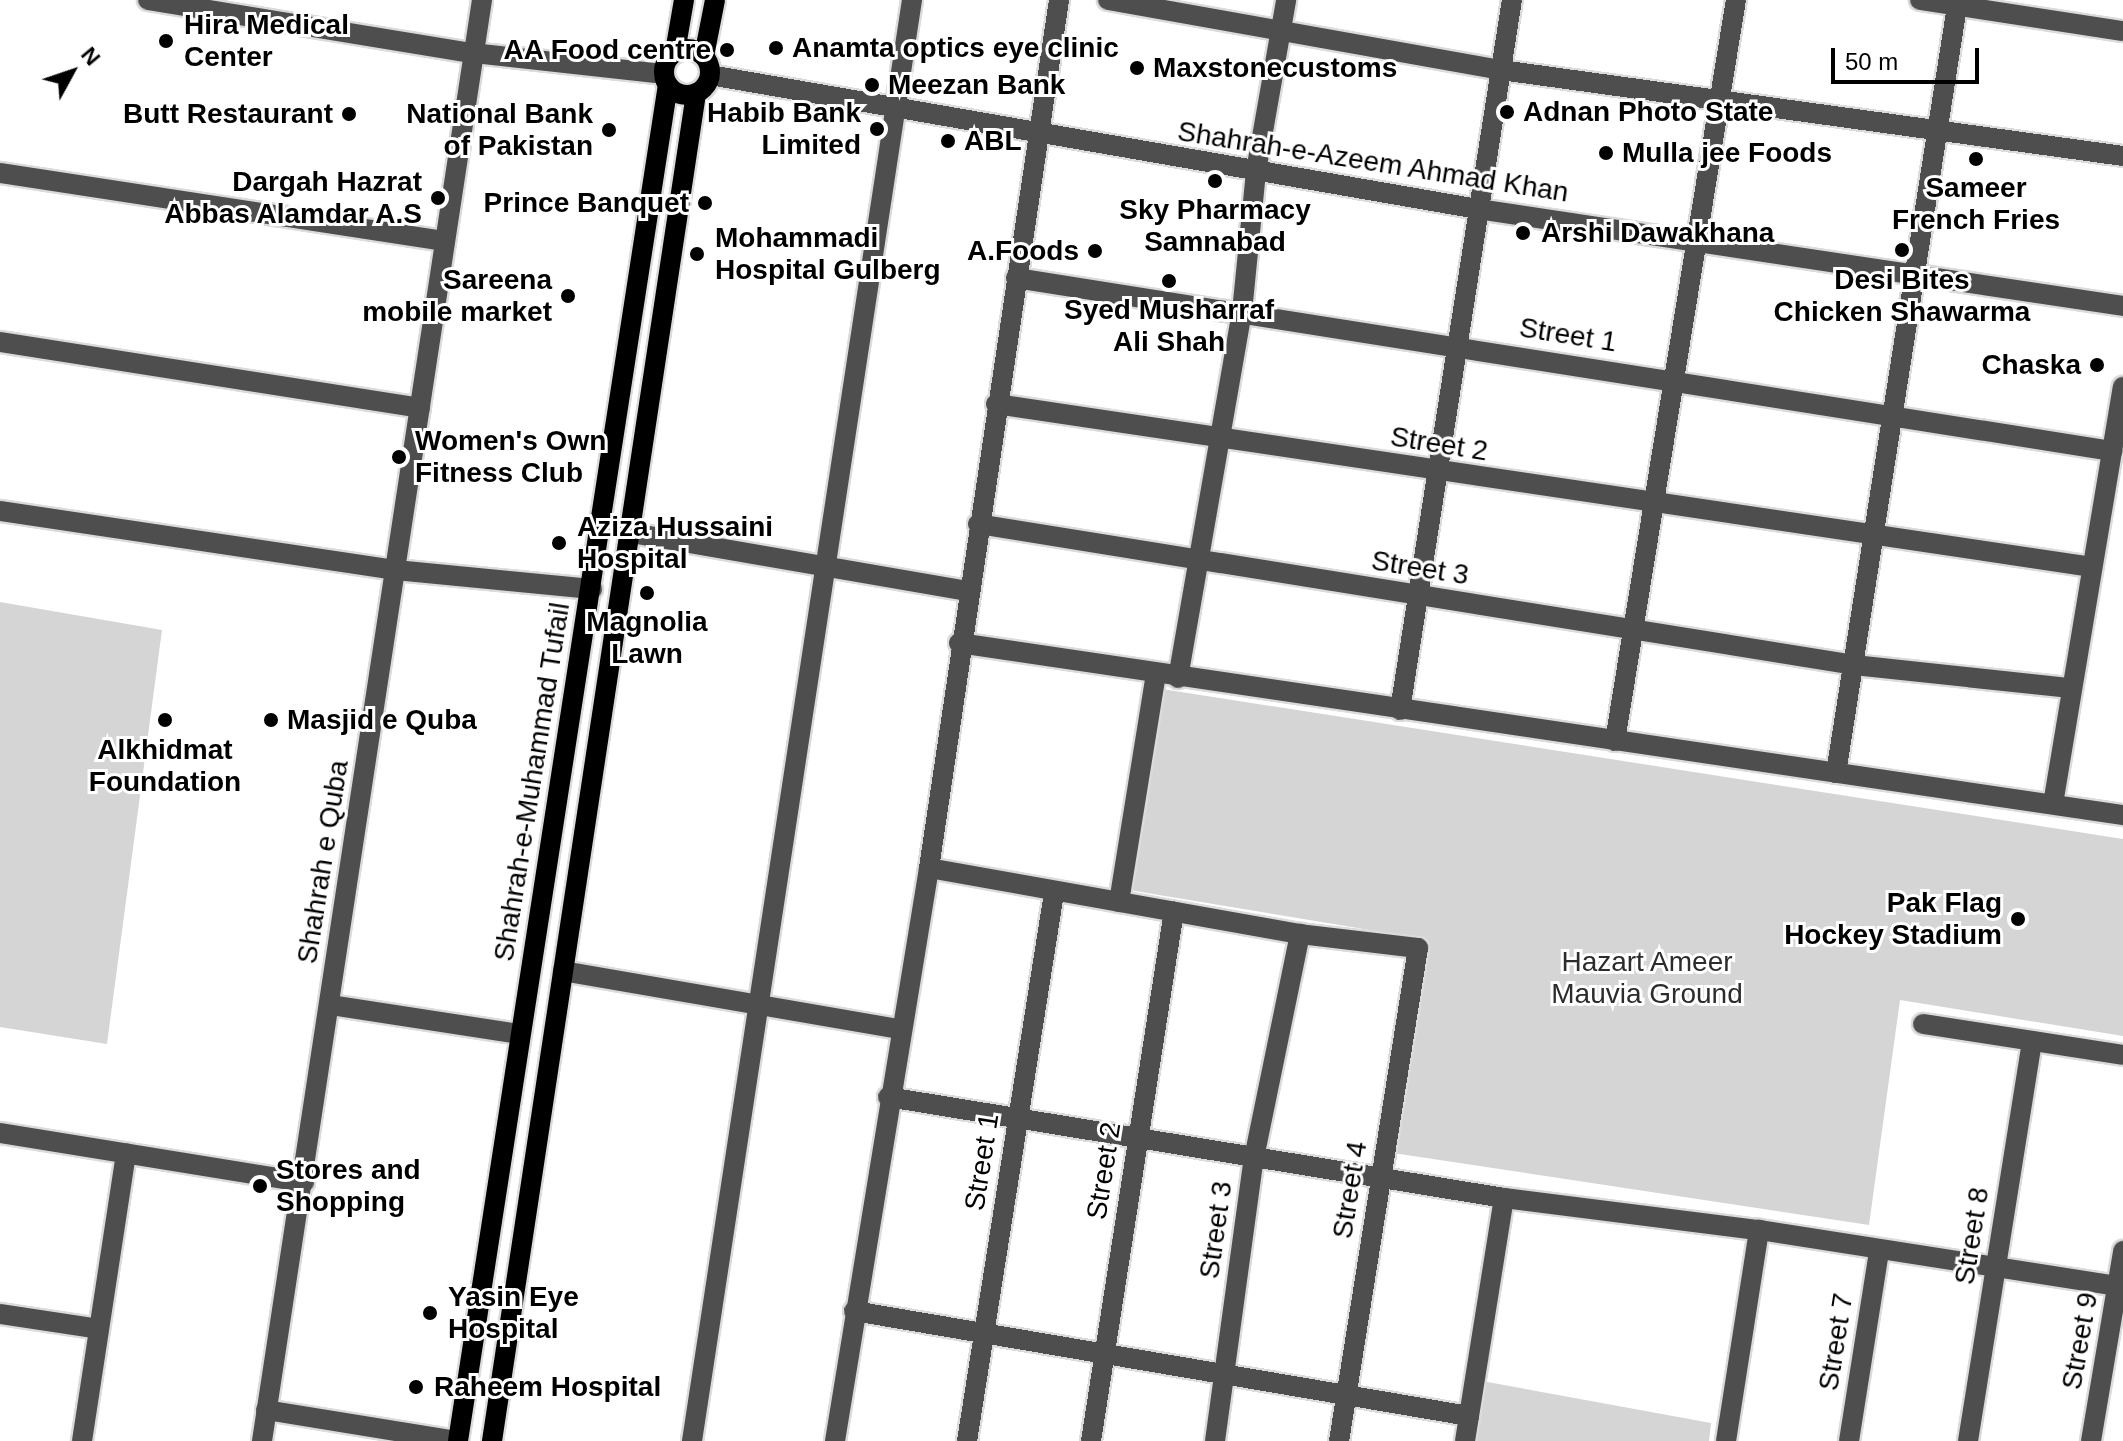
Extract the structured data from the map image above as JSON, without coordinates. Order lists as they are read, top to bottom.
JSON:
{
  "streets": {
    "main road": ["Shahrah-e-Muhammad Tufail"],
    "street": [
      "Shahrah-e-Azeem Ahmad Khan",
      "Street 1",
      "Street 2",
      "Street 3",
      "Shahrah e Quba",
      "Street 4",
      "Street 8",
      "Street 9",
      "Street 7"
    ]
  },
  "crossings": [
    ["Shahrah-e-Azeem Ahmad Khan", "Shahrah-e-Muhammad Tufail"],
    ["Street 3", "Street 4"]
  ],
  "parks": ["Hazart Ameer Mauvia Ground"],
  "places": [
    "Hira Medical Center",
    "Anamta optics eye clinic",
    "AA Food centre",
    "Maxstonecustoms",
    "Meezan Bank",
    "Adnan Photo State",
    "Butt Restaurant",
    "Habib Bank Limited",
    "National Bank of Pakistan",
    "ABL",
    "Mulla jee Foods",
    "Sameer French Fries",
    "Sky Pharmacy Samnabad",
    "Dargah Hazrat Abbas Alamdar A.S",
    "Prince Banquet",
    "Arshi Dawakhana",
    "Desi Bites Chicken Shawarma",
    "A.Foods",
    "Mohammadi Hospital Gulberg",
    "Syed Musharraf Ali Shah",
    "Sareena mobile market",
    "Chaska",
    "Women's Own Fitness Club",
    "Aziza Hussaini Hospital",
    "Magnolia Lawn",
    "Alkhidmat Foundation",
    "Masjid e Quba",
    "Pak Flag Hockey Stadium",
    "Stores and Shopping",
    "Yasin Eye Hospital",
    "Raheem Hospital"
  ],
  "scale_bar": "50 m",
  "north": "top right"
}
